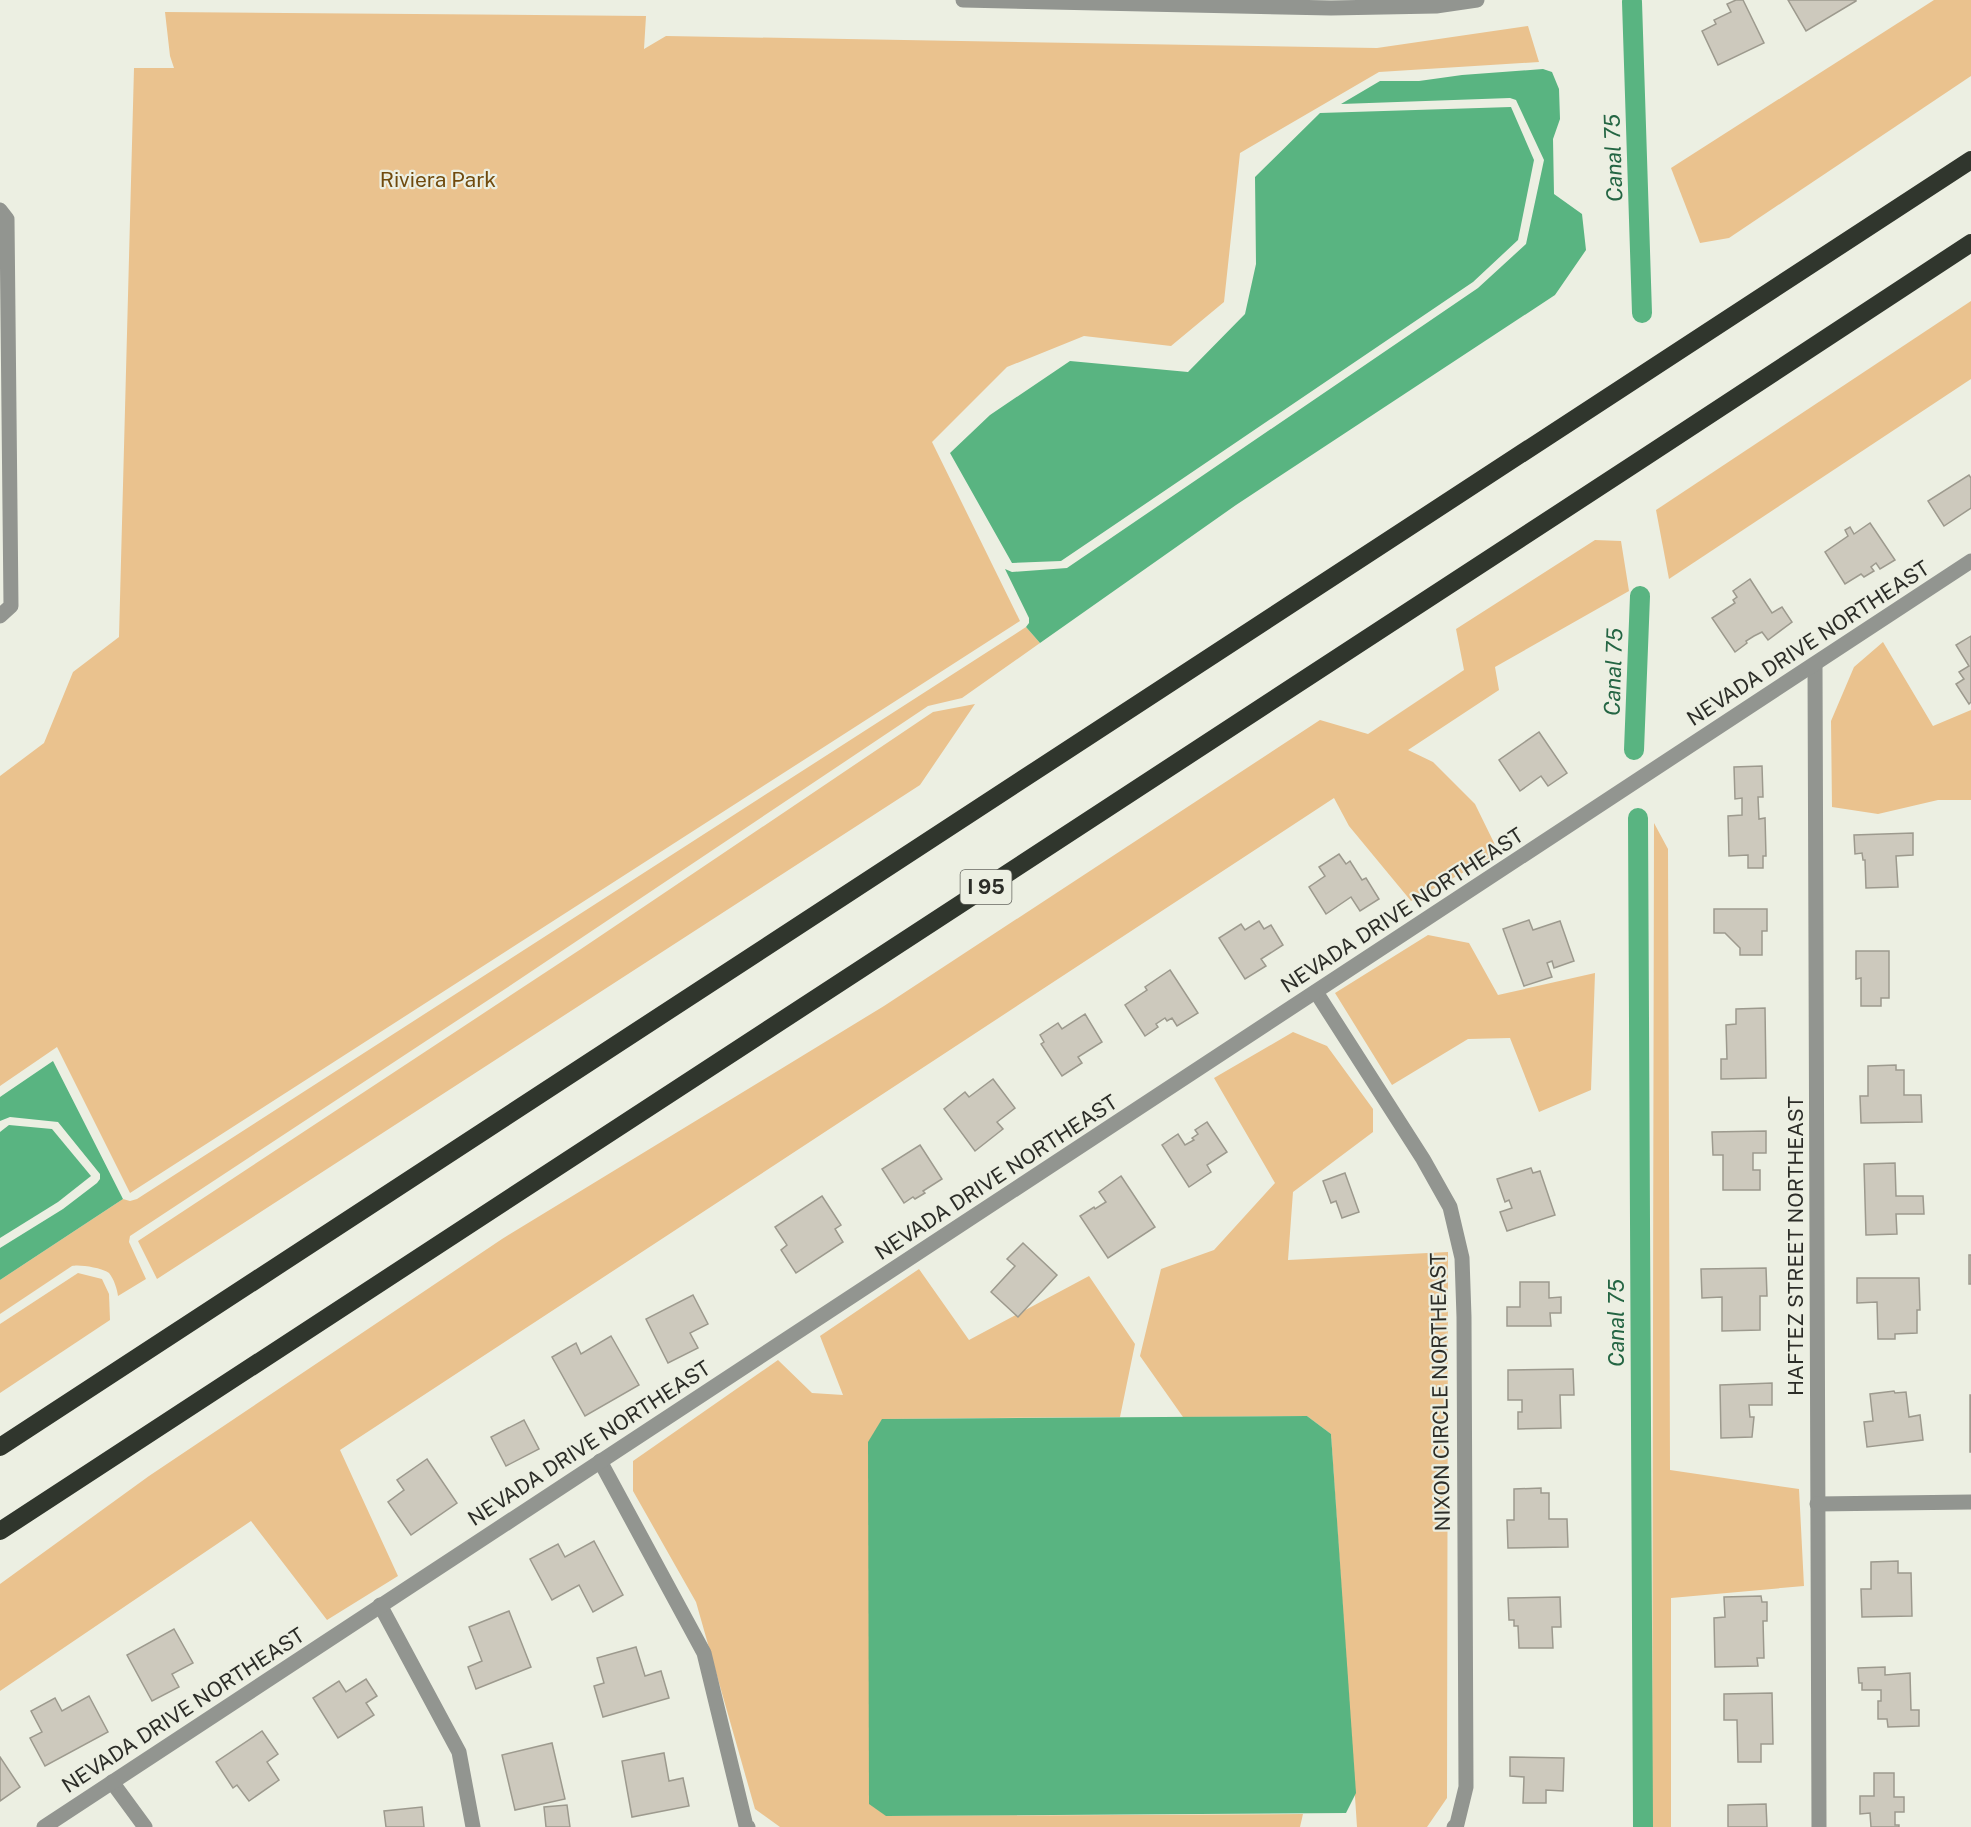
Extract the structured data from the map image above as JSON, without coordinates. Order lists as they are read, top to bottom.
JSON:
{
  "streets": {
    "highway": ["I 95"],
    "street": ["NEVADA DRIVE NORTHEAST", "HAFTEZ STREET NORTHEAST", "NIXON CIRCLE NORTHEAST"]
  },
  "crossings": [
    ["NEVADA DRIVE NORTHEAST", "HAFTEZ STREET NORTHEAST"],
    ["NEVADA DRIVE NORTHEAST", "NIXON CIRCLE NORTHEAST"]
  ],
  "water": ["Canal 75"],
  "parks": ["Riviera Park"]
}
